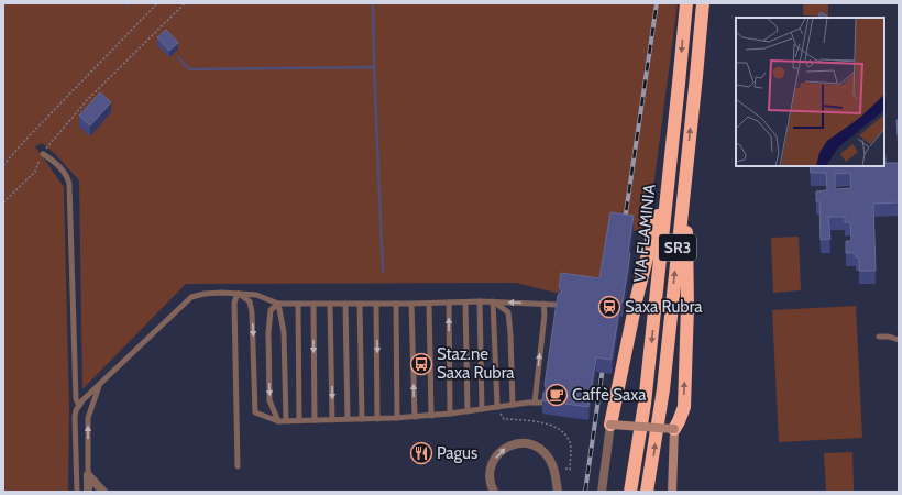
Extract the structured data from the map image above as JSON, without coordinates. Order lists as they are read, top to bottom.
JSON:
{
  "streets": {
    "highway": ["VIA FLAMINIA", "SR3"]
  },
  "places": {
    "station": ["Saxa Rubra"],
    "bus stop": ["Staz.ne Saxa Rubra"],
    "cafe": ["Caffè Saxa"],
    "restaurant": ["Pagus"]
  }
}
